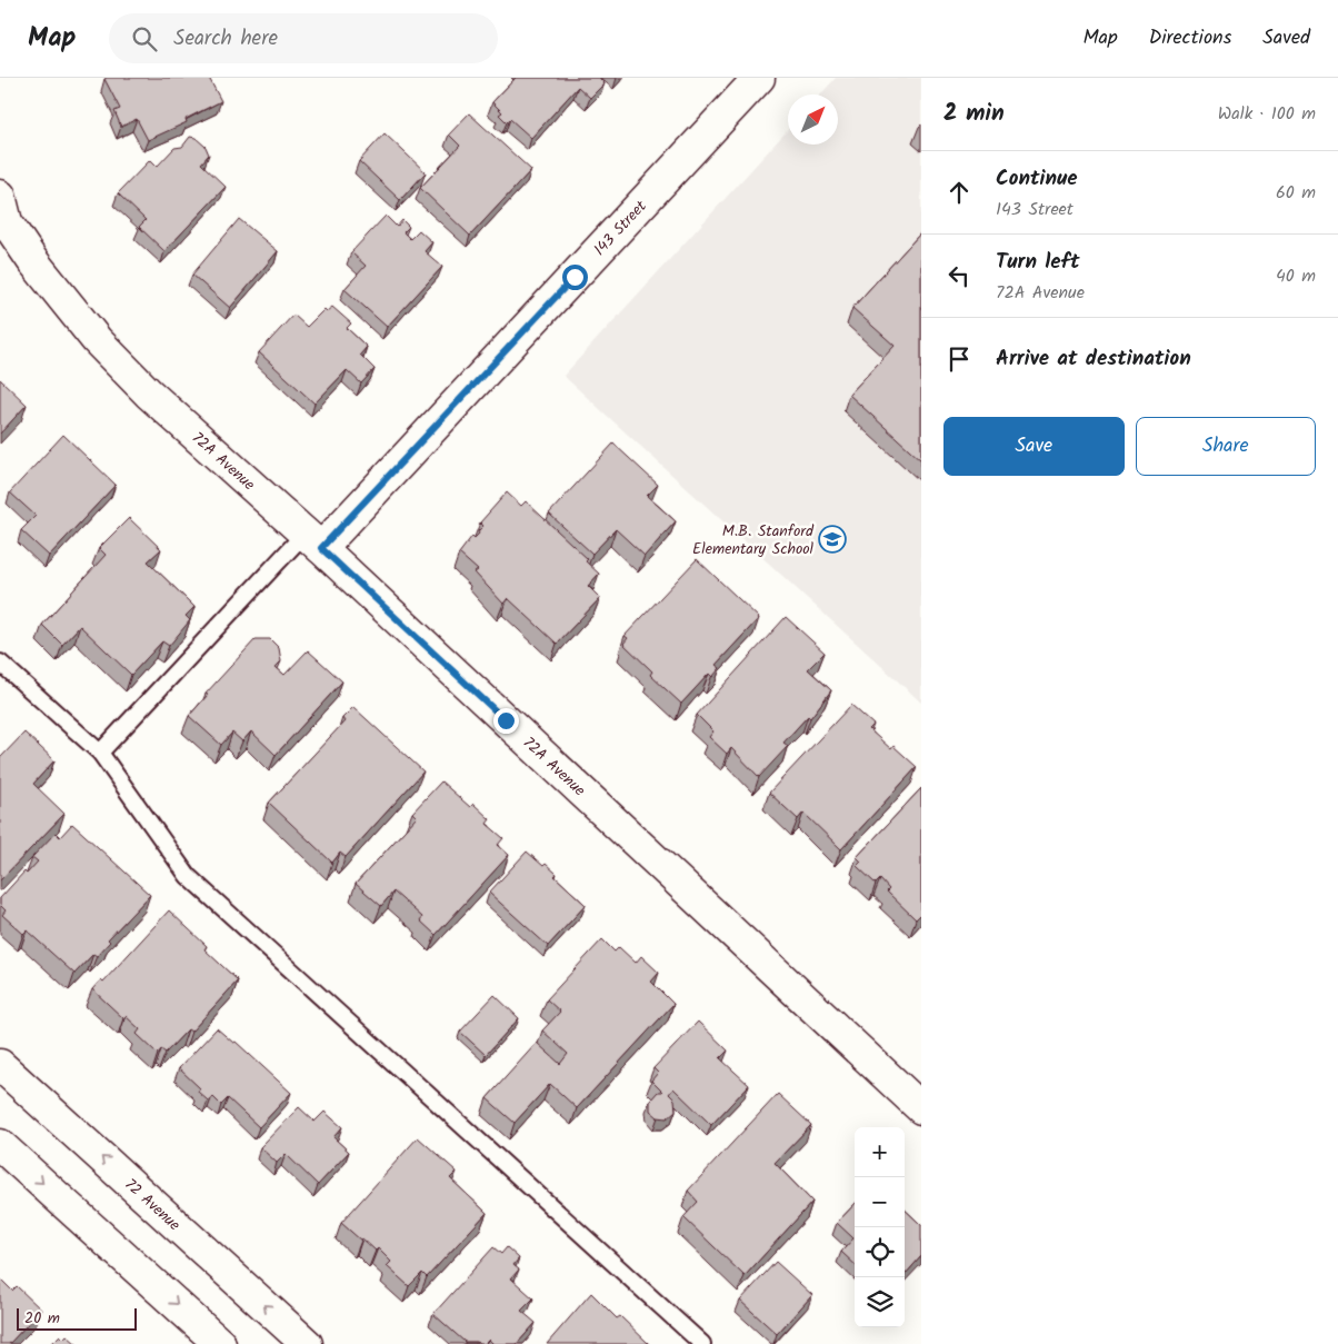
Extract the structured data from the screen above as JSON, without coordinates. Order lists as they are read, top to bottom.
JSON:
{
  "streets": {
    "street": ["143 Street", "72A Avenue", "72 Avenue"]
  },
  "crossings": [
    ["143 Street", "72A Avenue"]
  ],
  "places": {
    "school or university": ["M.B. Stanford Elementary School"]
  },
  "scale_bar": "20 m",
  "north": "top right",
  "page": {
    "header": "Map",
    "search": "Search here",
    "nav": ["Map", "Directions", "Saved"],
    "heading": ["2 min", "Walk · 100 m"],
    "list": [
      ["Continue", "143 Street", "60 m"],
      ["Turn left", "72A Avenue", "40 m"],
      "Arrive at destination"
    ],
    "buttons": ["Save", "Share"],
    "map_buttons": ["+", "−"],
    "scale": "20 m"
  }
}
